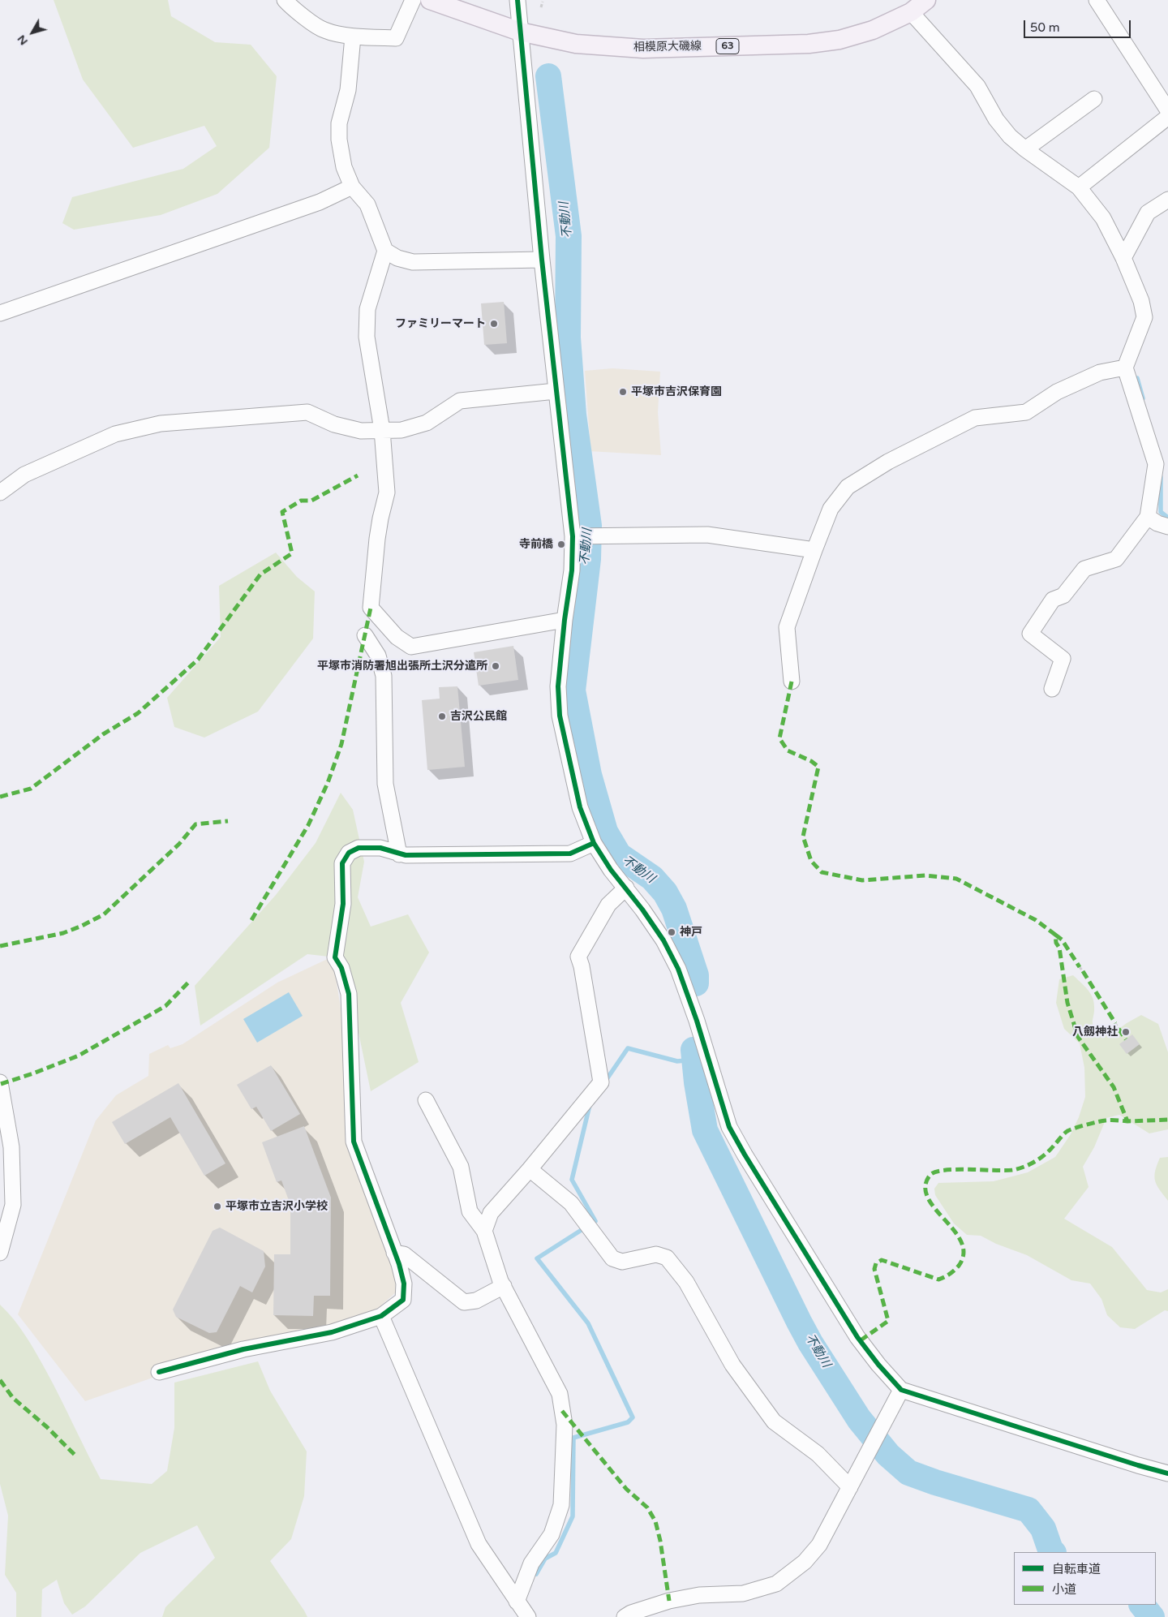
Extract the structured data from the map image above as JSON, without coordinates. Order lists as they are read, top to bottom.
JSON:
{
  "streets": {
    "main road": ["63", "相模原大磯線"]
  },
  "water": ["不動川"],
  "places": [
    "ファミリーマート",
    "平塚市吉沢保育園",
    "寺前橋",
    "平塚市消防署旭出張所土沢分遣所",
    "吉沢公民館",
    "神戸",
    "八劔神社",
    "平塚市立吉沢小学校"
  ],
  "legend": ["自転車道", "小道"],
  "scale_bar": "50 m",
  "north": "bottom left"
}
